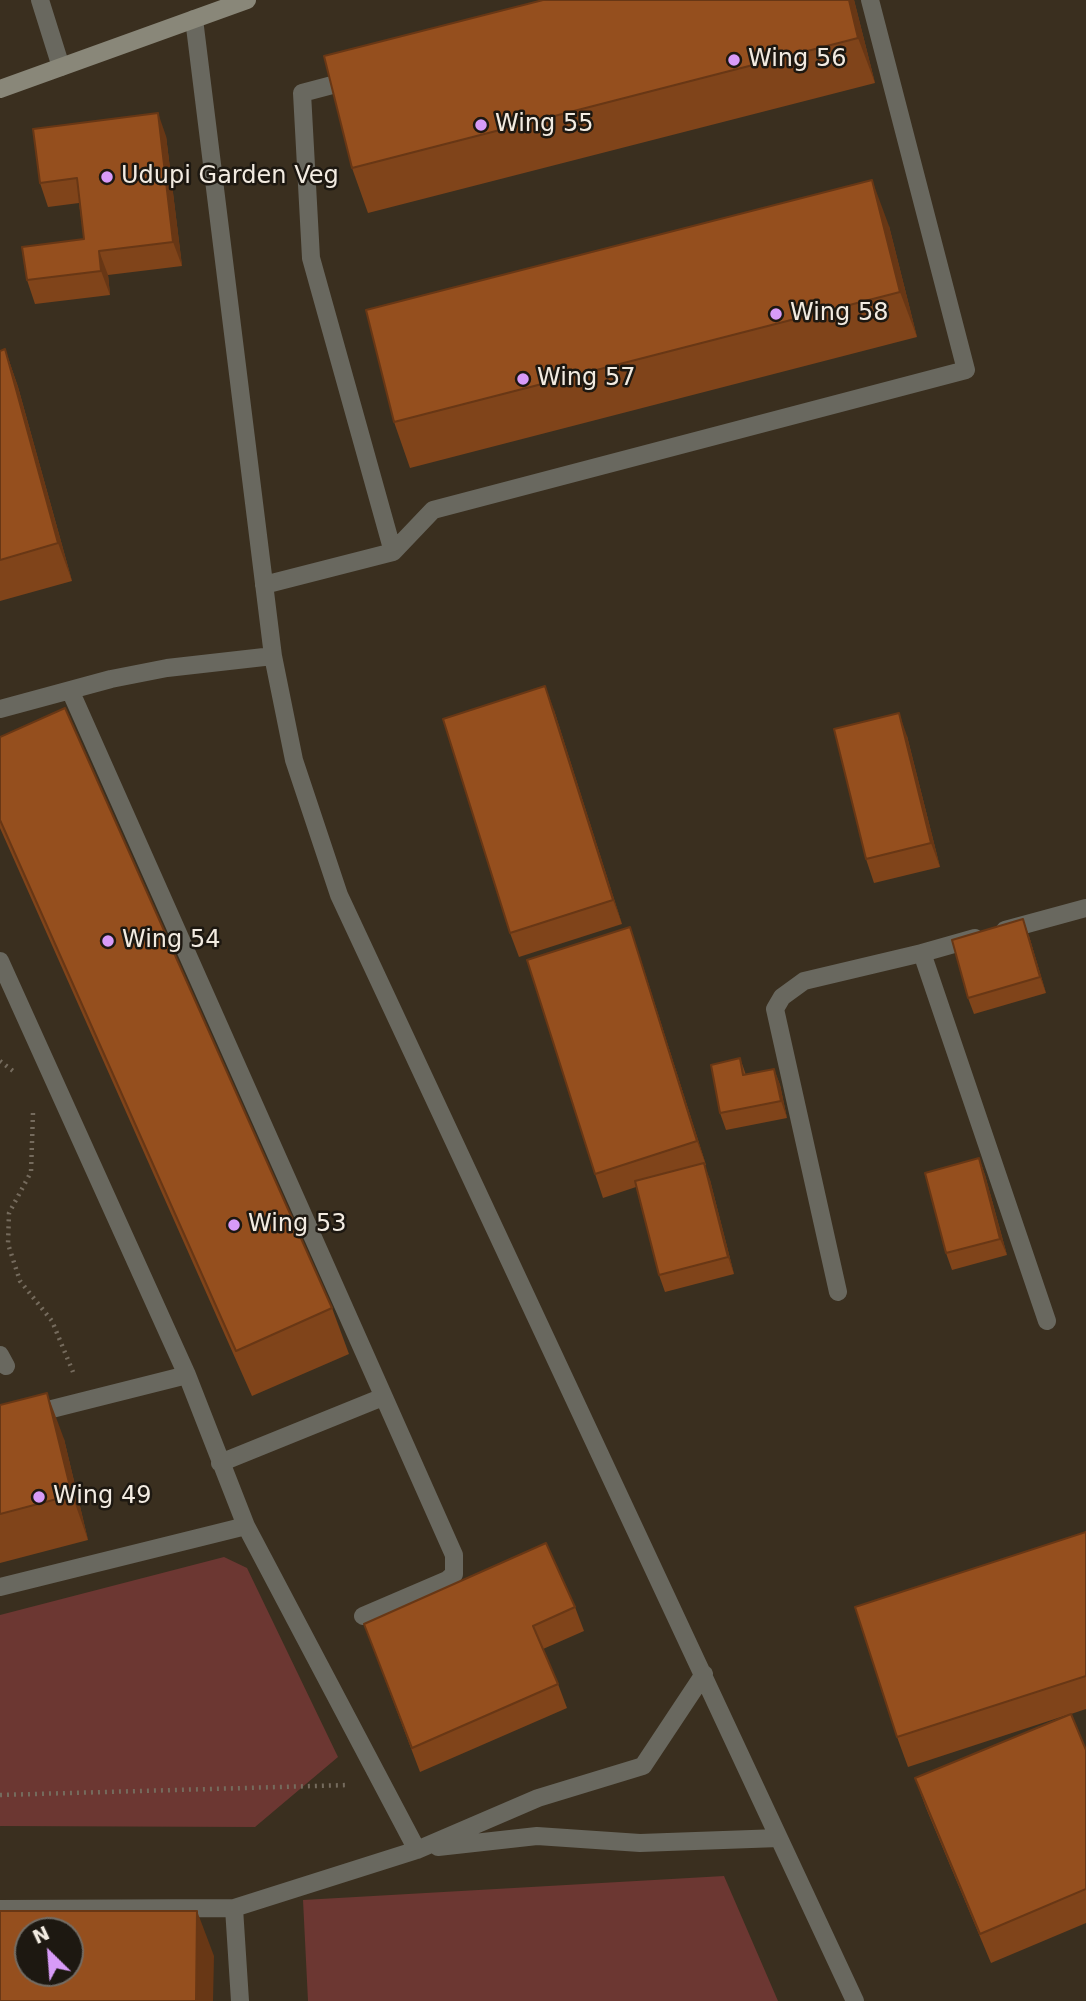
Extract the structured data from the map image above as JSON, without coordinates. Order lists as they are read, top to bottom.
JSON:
{
  "places": [
    "Wing 56",
    "Wing 55",
    "Udupi Garden Veg",
    "Wing 58",
    "Wing 57",
    "Wing 54",
    "Wing 53",
    "Wing 49"
  ],
  "north": "top left"
}
